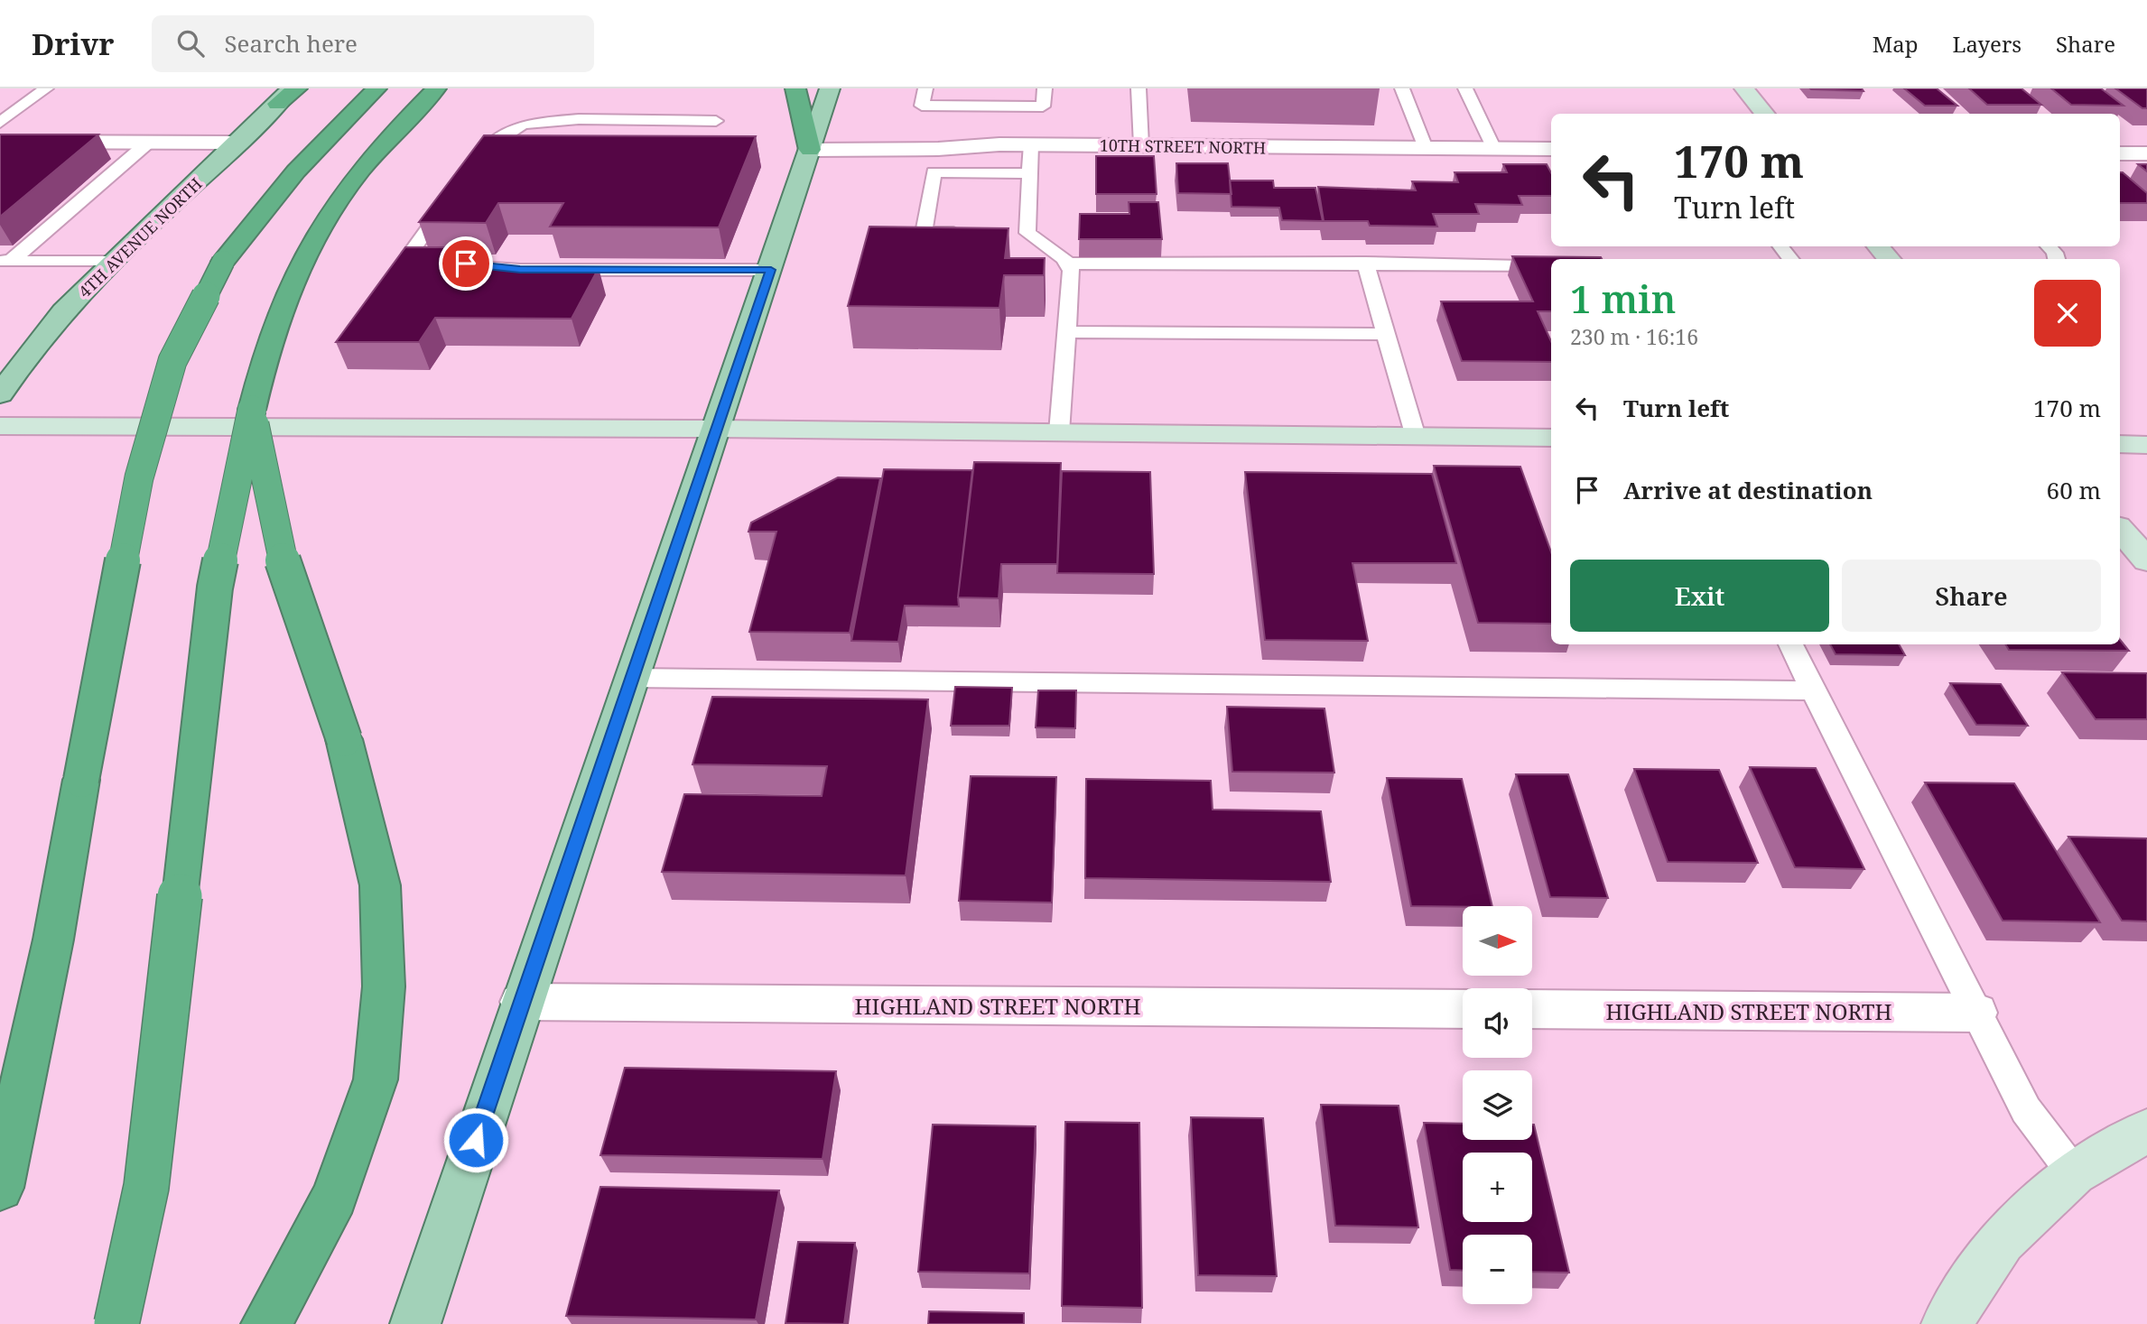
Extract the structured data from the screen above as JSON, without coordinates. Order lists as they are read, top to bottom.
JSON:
{
  "streets": {
    "main road": ["4TH AVENUE NORTH"],
    "street": ["10TH STREET NORTH", "HIGHLAND STREET NORTH"]
  },
  "north": "right",
  "page": {
    "header": "Drivr",
    "search": "Search here",
    "nav": ["Map", "Layers", "Share"],
    "turn": ["170 m", "Turn left"],
    "heading": ["1 min", "230 m · 16:16"],
    "list": [
      {
        "name": "Turn left",
        "value": "170 m"
      },
      {
        "name": "Arrive at destination",
        "value": "60 m"
      }
    ],
    "buttons": ["Exit", "Share"],
    "map_buttons": ["+", "−"]
  }
}
